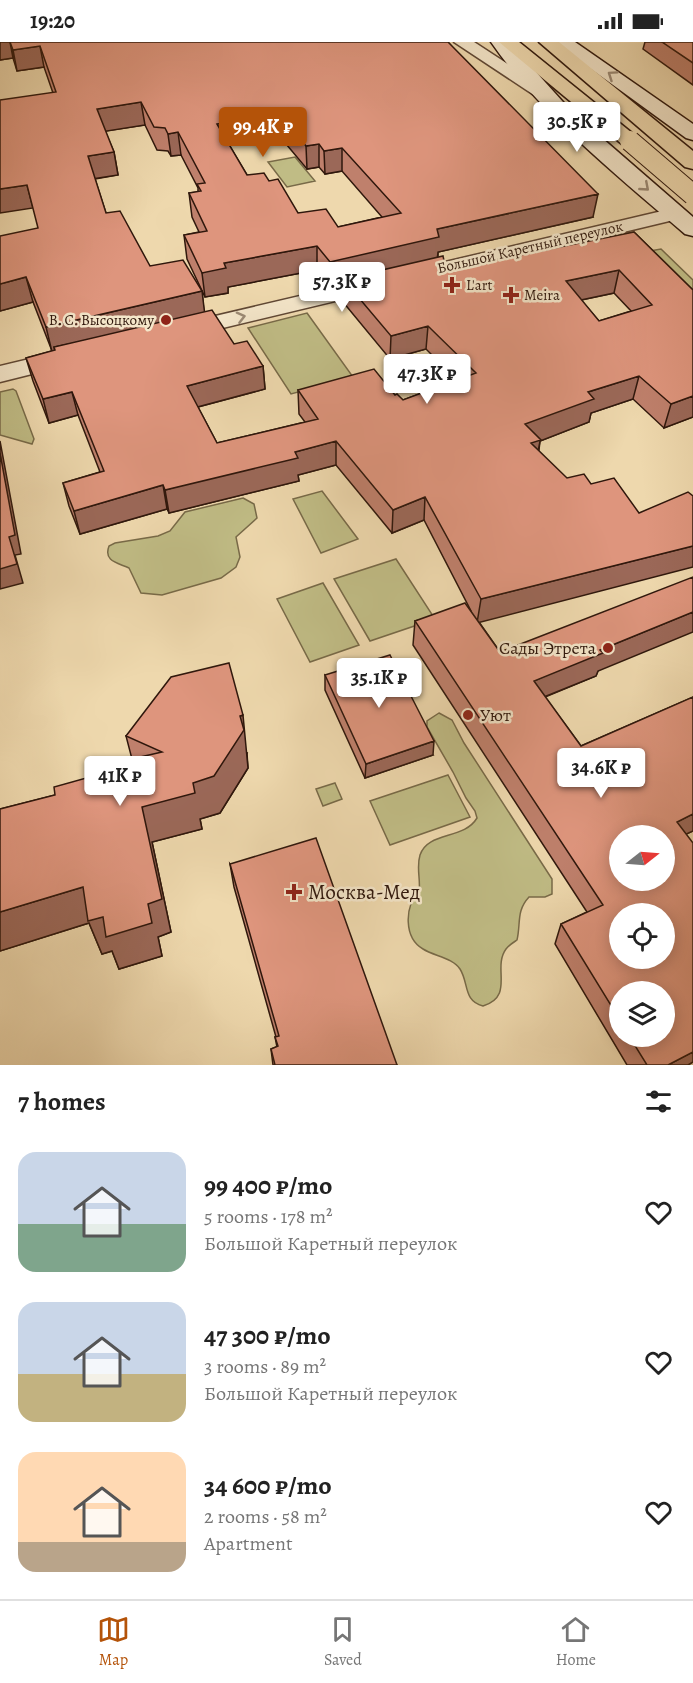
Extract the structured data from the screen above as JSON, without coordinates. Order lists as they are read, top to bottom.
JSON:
{
  "streets": {
    "street": ["Большой Каретный переулок"]
  },
  "one_way": ["Большой Каретный переулок"],
  "places": {
    "health": ["L'art", "Meira", "Москва-Мед"],
    "other": ["В. С. Высоцкому", "Сады Этрета", "Уют"]
  },
  "north": "right",
  "page": {
    "status": "19:20",
    "price": [
      "30.5K ₽",
      "99.4K ₽",
      "57.3K ₽",
      "47.3K ₽",
      "35.1K ₽",
      "34.6K ₽",
      "41K ₽"
    ],
    "heading": "7 homes",
    "list": [
      {
        "name": "99 400 ₽/mo",
        "note": "5 rooms · 178 m² · Большой Каретный переулок"
      },
      {
        "name": "47 300 ₽/mo",
        "note": "3 rooms · 89 m² · Большой Каретный переулок"
      },
      {
        "name": "34 600 ₽/mo",
        "note": "2 rooms · 58 m² · Apartment"
      }
    ],
    "tabs": ["Map", "Saved", "Home"]
  }
}
